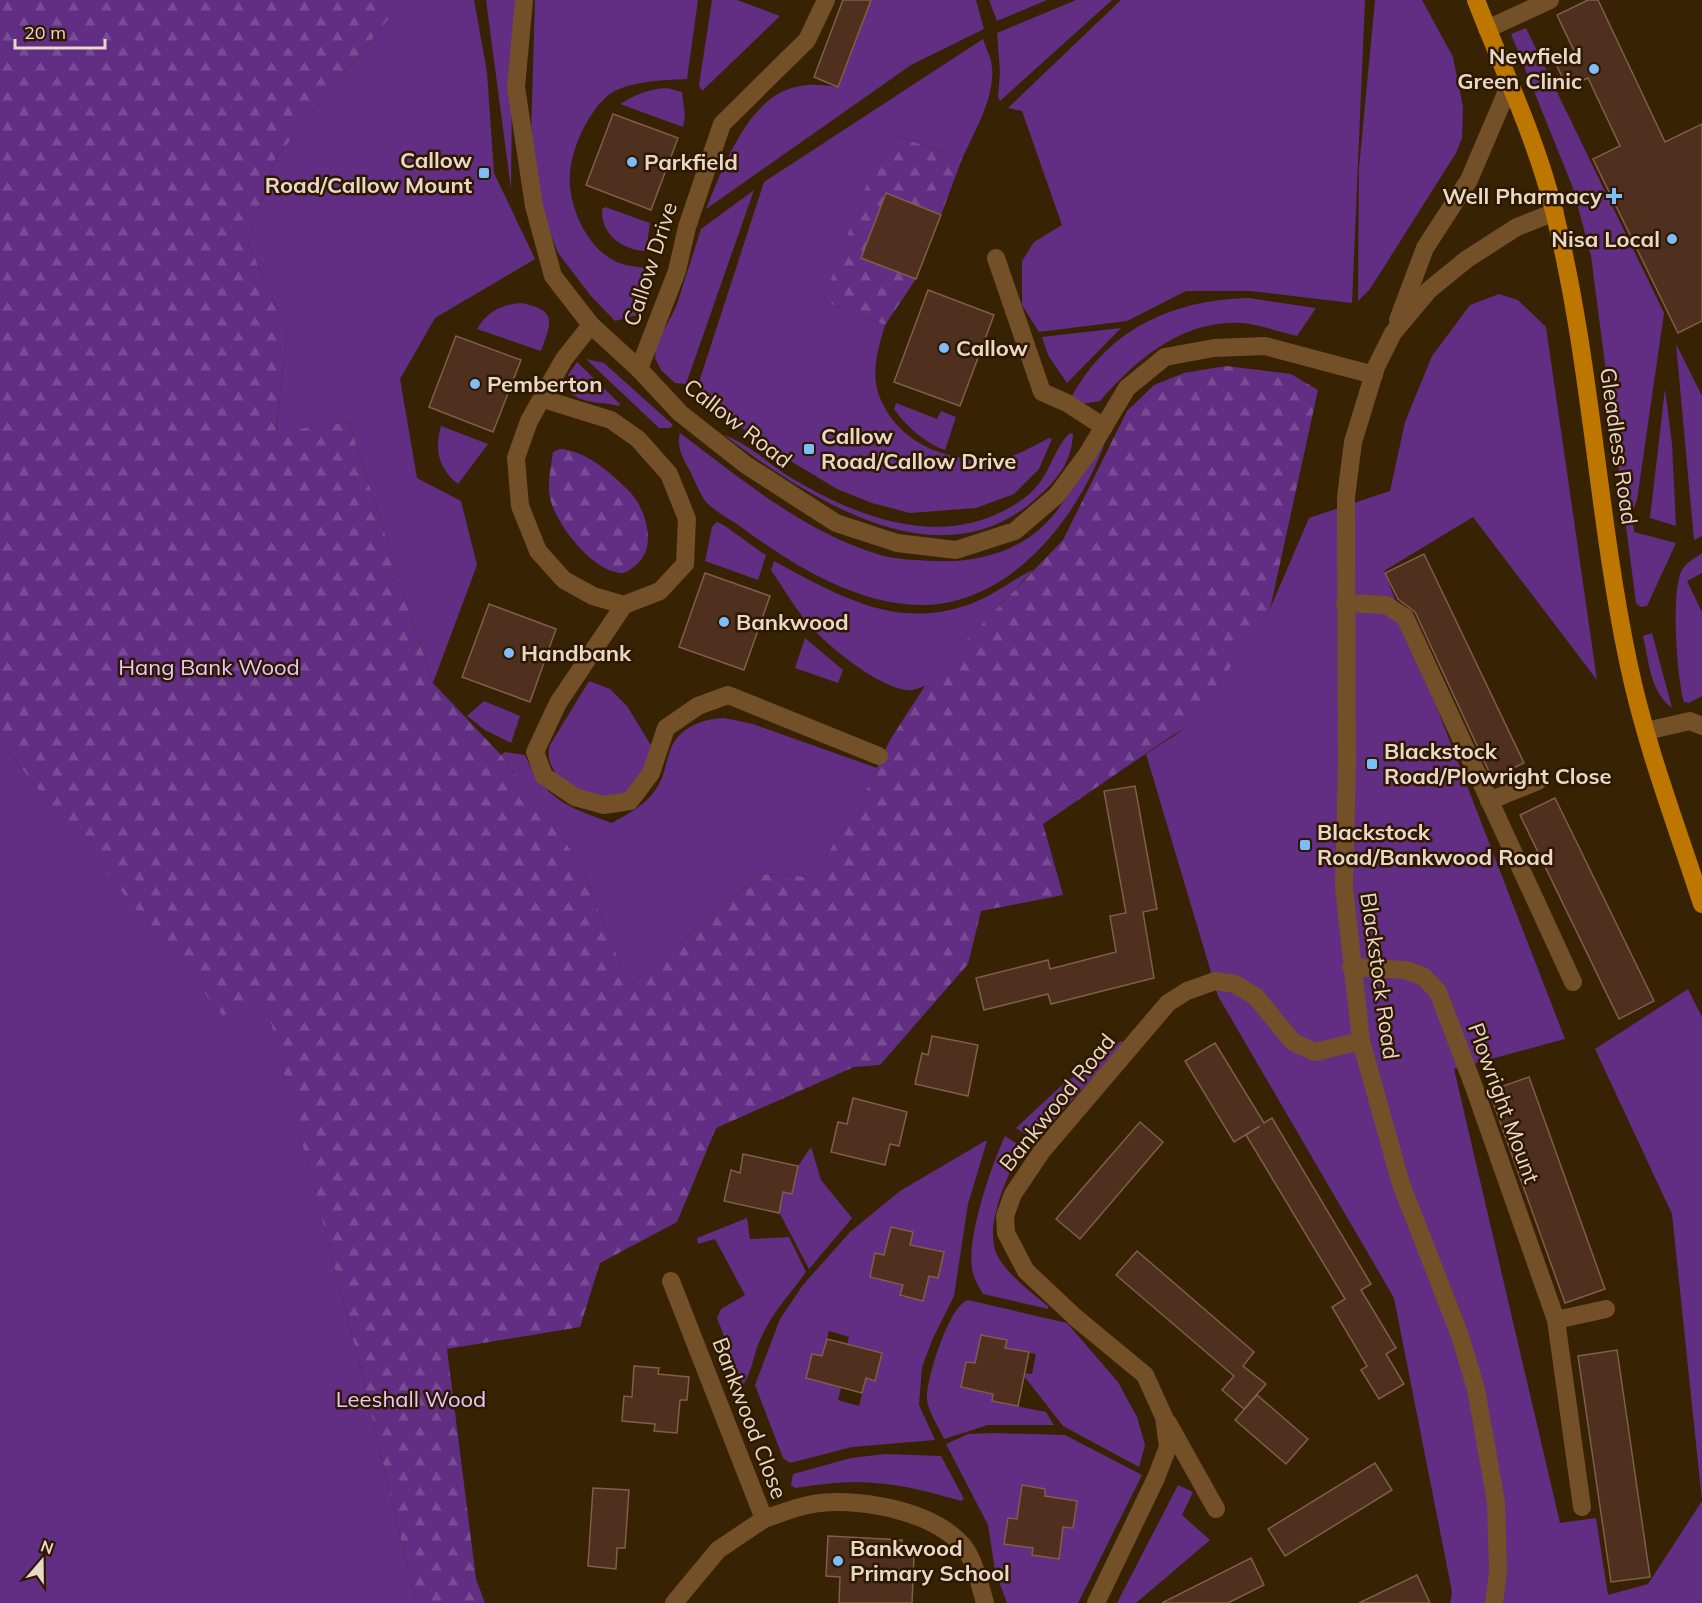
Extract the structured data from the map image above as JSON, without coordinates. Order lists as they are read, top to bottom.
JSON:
{
  "streets": {
    "main road": ["Gleadless Road"],
    "street": [
      "Callow Drive",
      "Callow Road",
      "Blackstock Road",
      "Bankwood Road",
      "Plowright Mount",
      "Bankwood Close"
    ]
  },
  "crossings": [
    ["Callow Drive", "Callow Road"],
    ["Callow Road", "Blackstock Road"],
    ["Gleadless Road", "Blackstock Road"],
    ["Blackstock Road", "Bankwood Road"],
    ["Blackstock Road", "Plowright Mount"]
  ],
  "parks": ["Hang Bank Wood", "Leeshall Wood"],
  "places": {
    "other": [
      "Newfield Green Clinic",
      "Parkfield",
      "Nisa Local",
      "Callow",
      "Pemberton",
      "Bankwood",
      "Handbank",
      "Bankwood Primary School"
    ],
    "transit": [
      "Callow Road/Callow Mount",
      "Callow Road/Callow Drive",
      "Blackstock Road/Plowright Close",
      "Blackstock Road/Bankwood Road"
    ],
    "health": ["Well Pharmacy"]
  },
  "scale_bar": "20 m",
  "north": "top"
}
